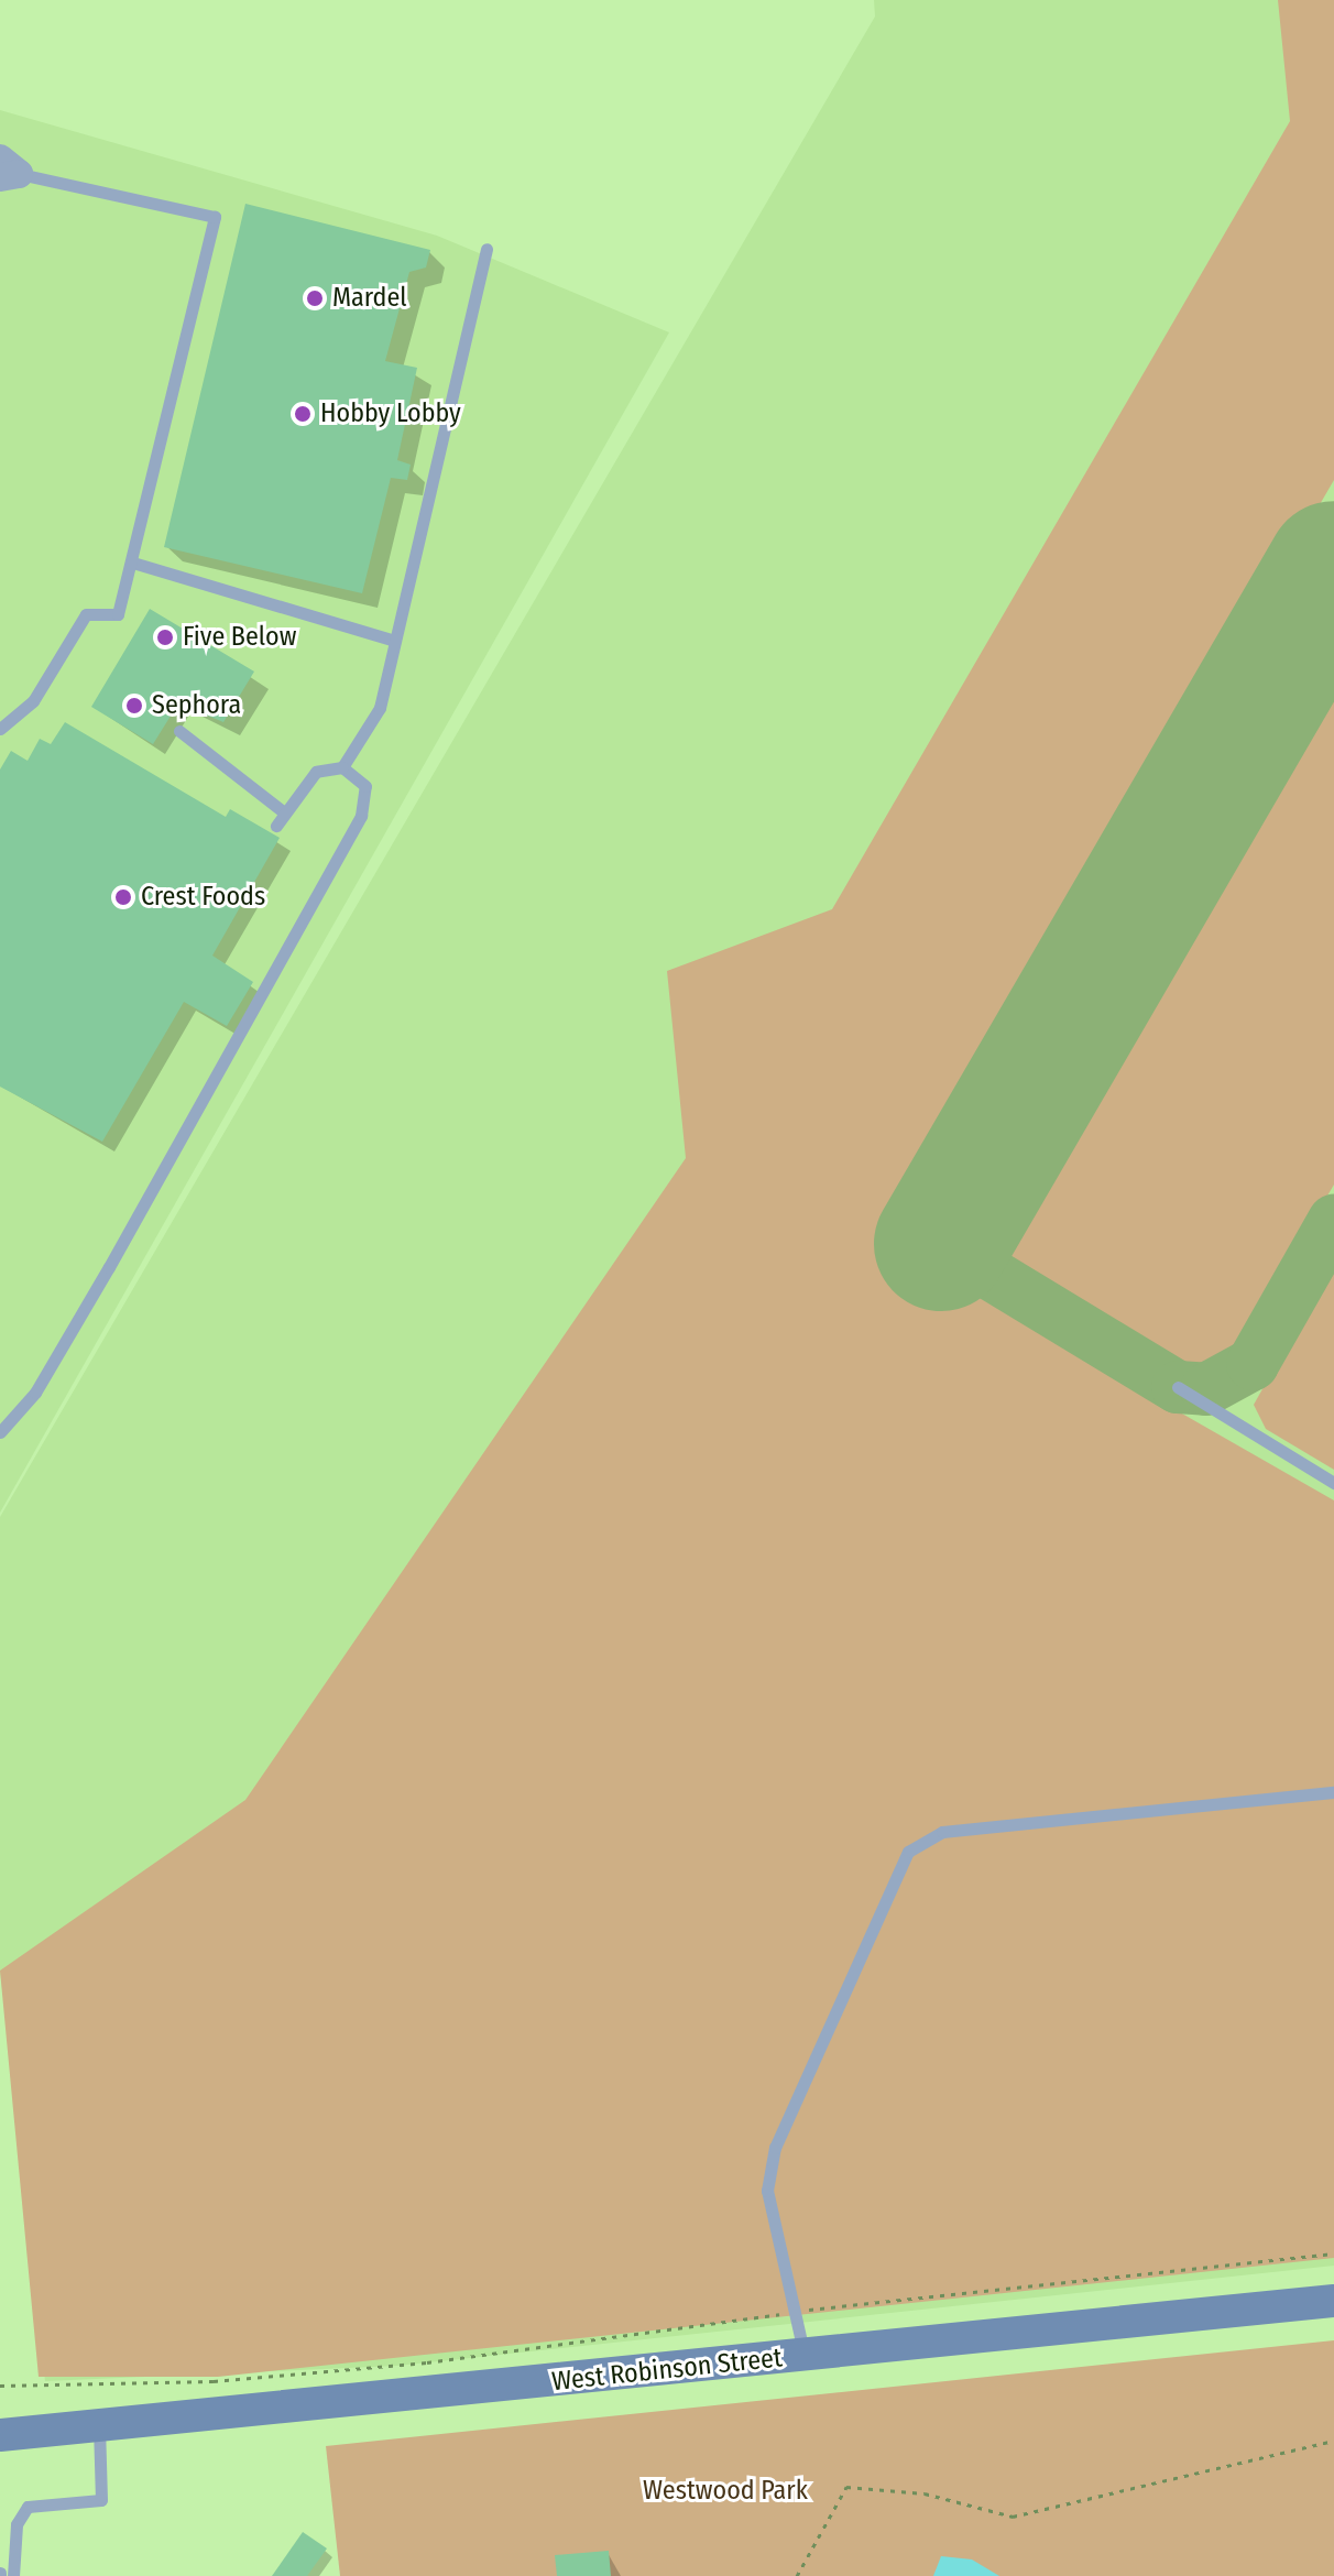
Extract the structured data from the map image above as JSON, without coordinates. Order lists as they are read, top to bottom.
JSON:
{
  "streets": {
    "main road": ["West Robinson Street"]
  },
  "parks": ["Westwood Park"],
  "places": [
    "Mardel",
    "Hobby Lobby",
    "Five Below",
    "Sephora",
    "Crest Foods"
  ]
}
